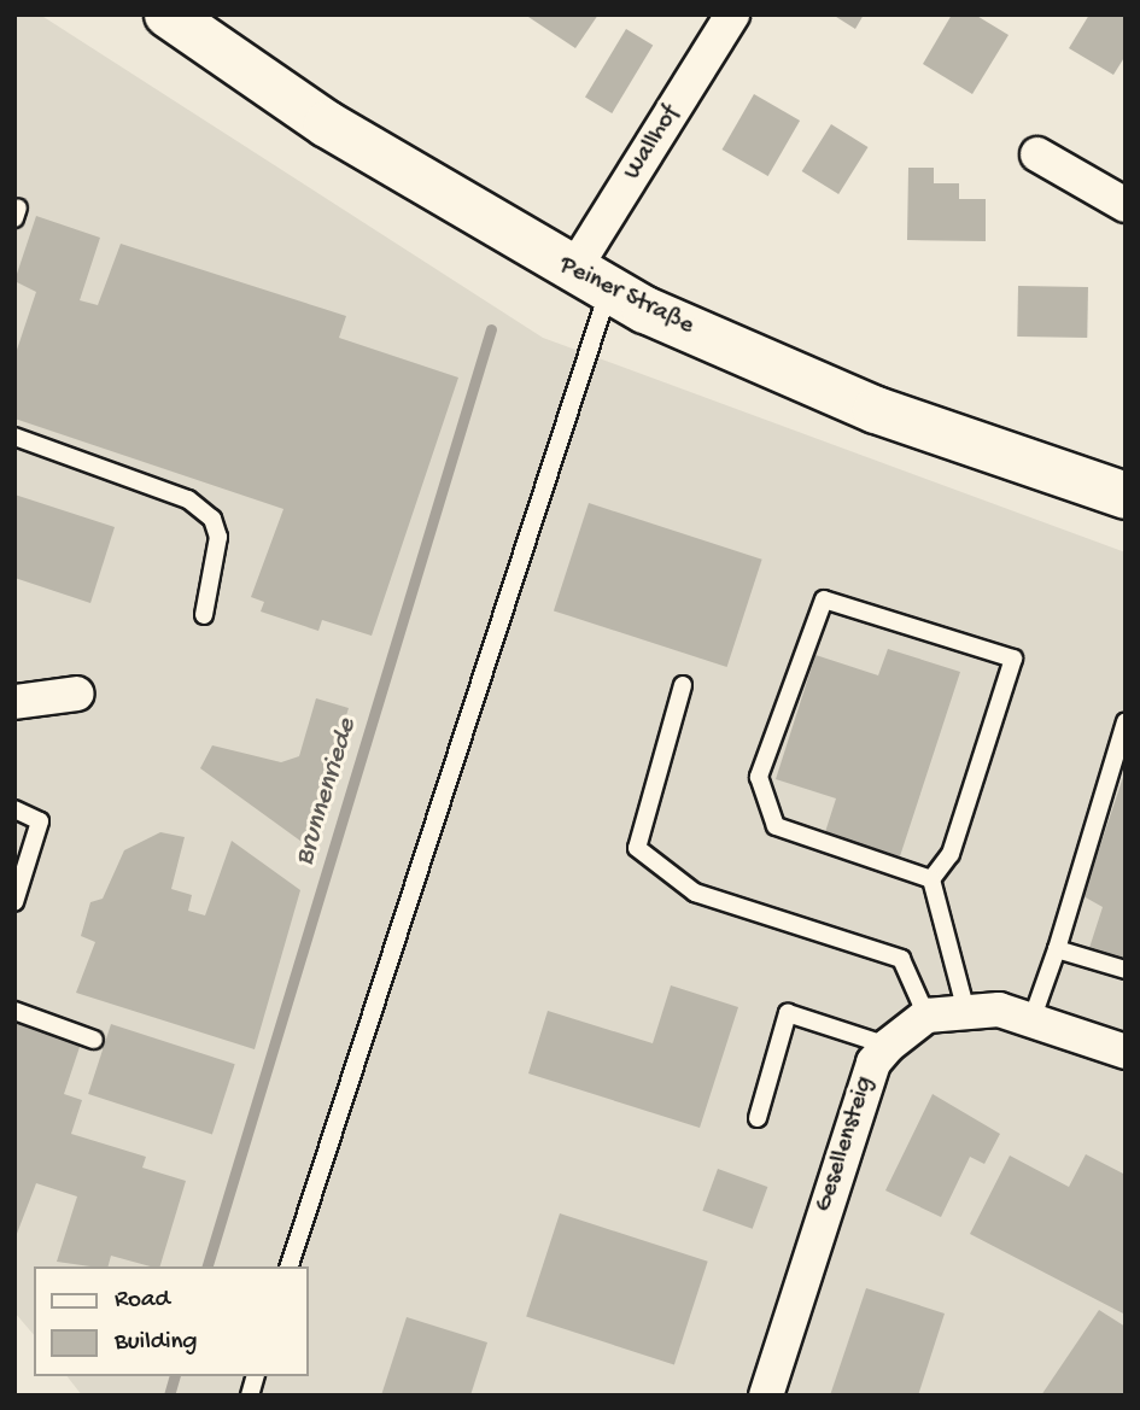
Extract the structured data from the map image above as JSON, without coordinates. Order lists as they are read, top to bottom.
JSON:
{
  "streets": {
    "main road": ["Peiner Straße"],
    "street": ["Wallhof", "Gesellensteig"]
  },
  "crossings": [
    ["Wallhof", "Peiner Straße"]
  ],
  "water": ["Brunnenriede"],
  "legend": ["Road", "Building"]
}
